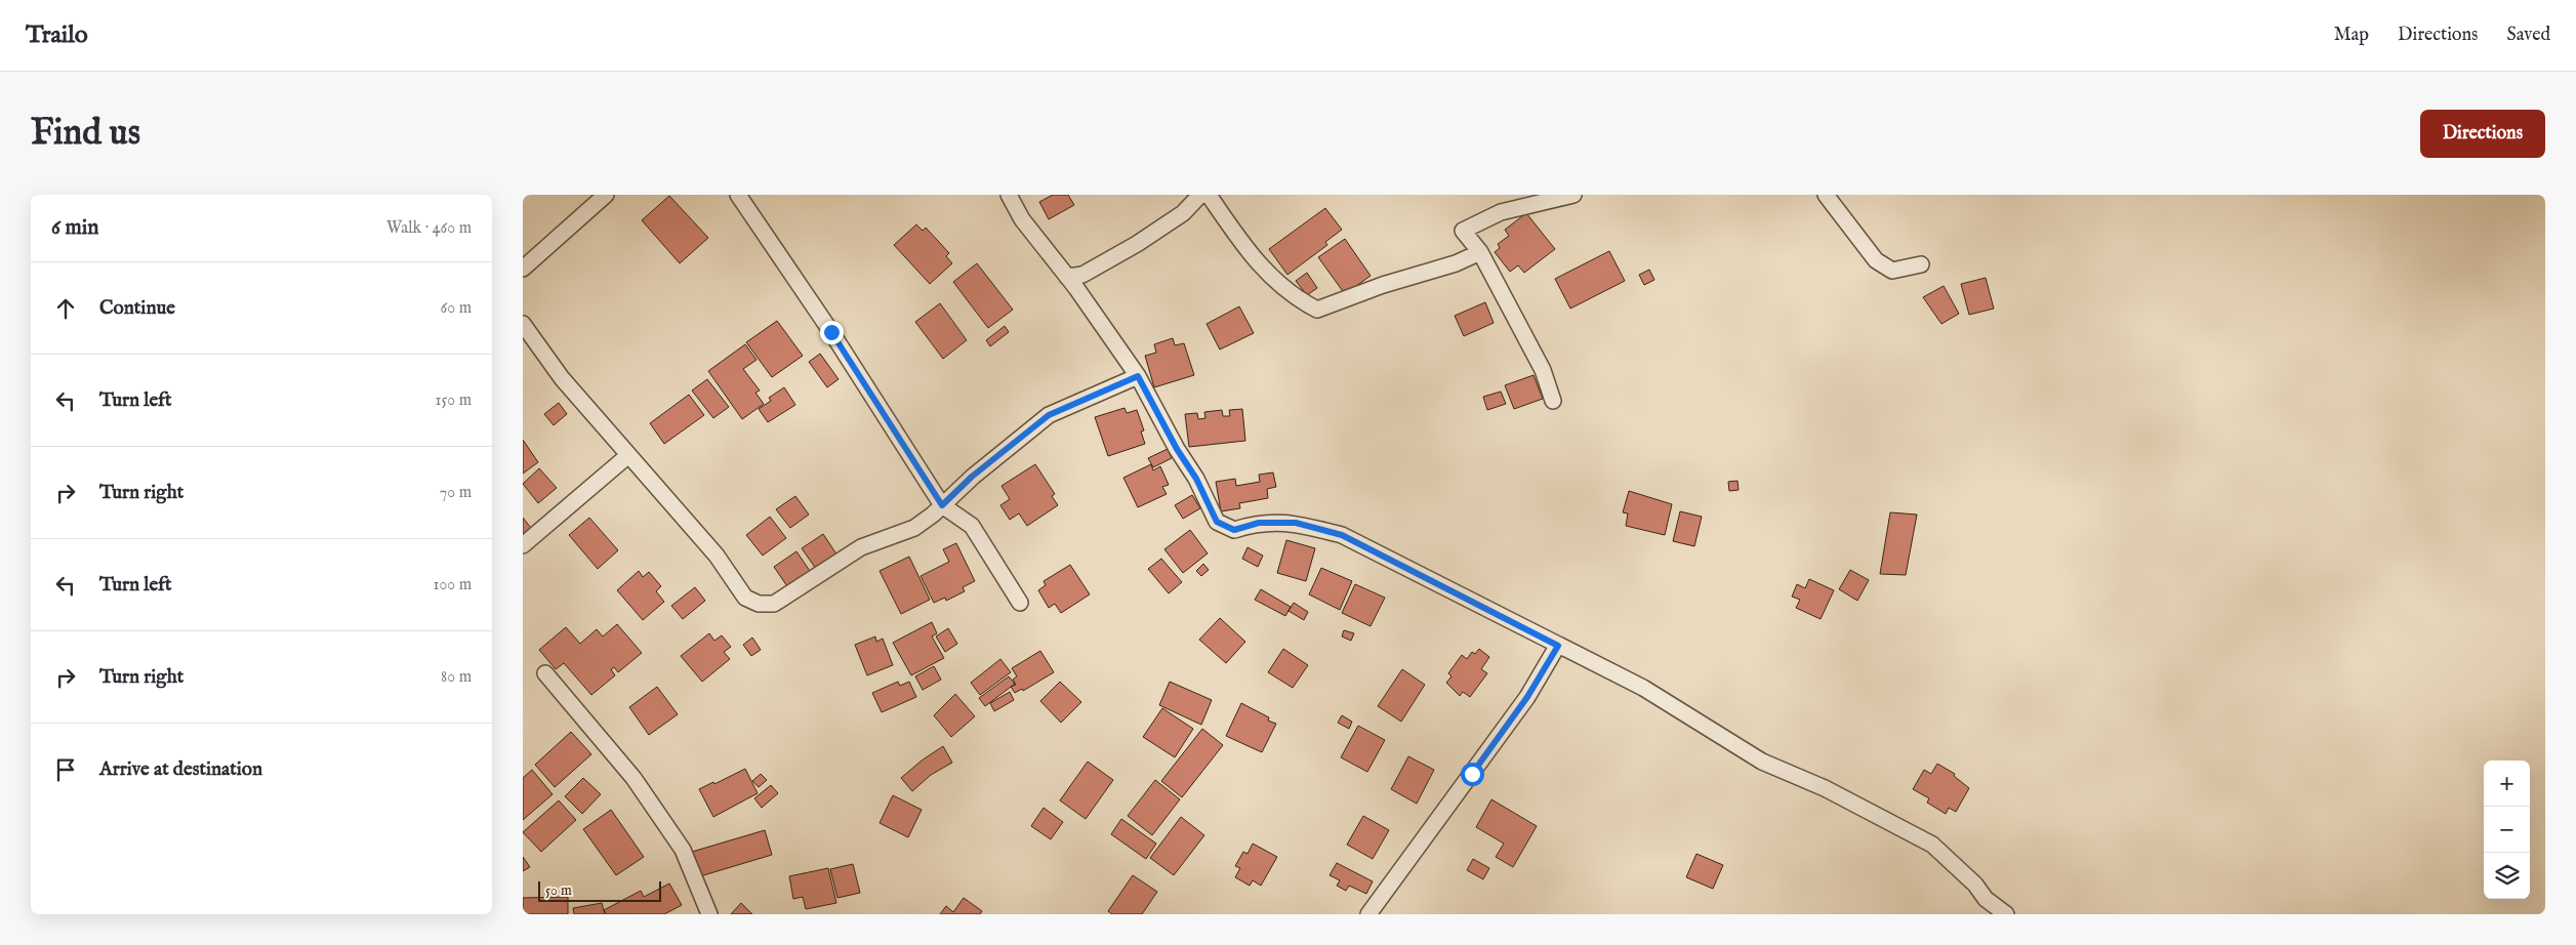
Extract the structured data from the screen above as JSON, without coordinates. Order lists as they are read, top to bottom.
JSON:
{
  "scale_bar": "50 m",
  "page": {
    "header": "Trailo",
    "nav": ["Map", "Directions", "Saved"],
    "buttons": "Directions",
    "title": "Find us",
    "heading": ["6 min", "Walk · 460 m"],
    "list": [
      ["Continue", "60 m"],
      ["Turn left", "150 m"],
      ["Turn right", "70 m"],
      ["Turn left", "100 m"],
      ["Turn right", "80 m"],
      "Arrive at destination"
    ],
    "map_buttons": ["+", "−"],
    "scale": "50 m"
  }
}
